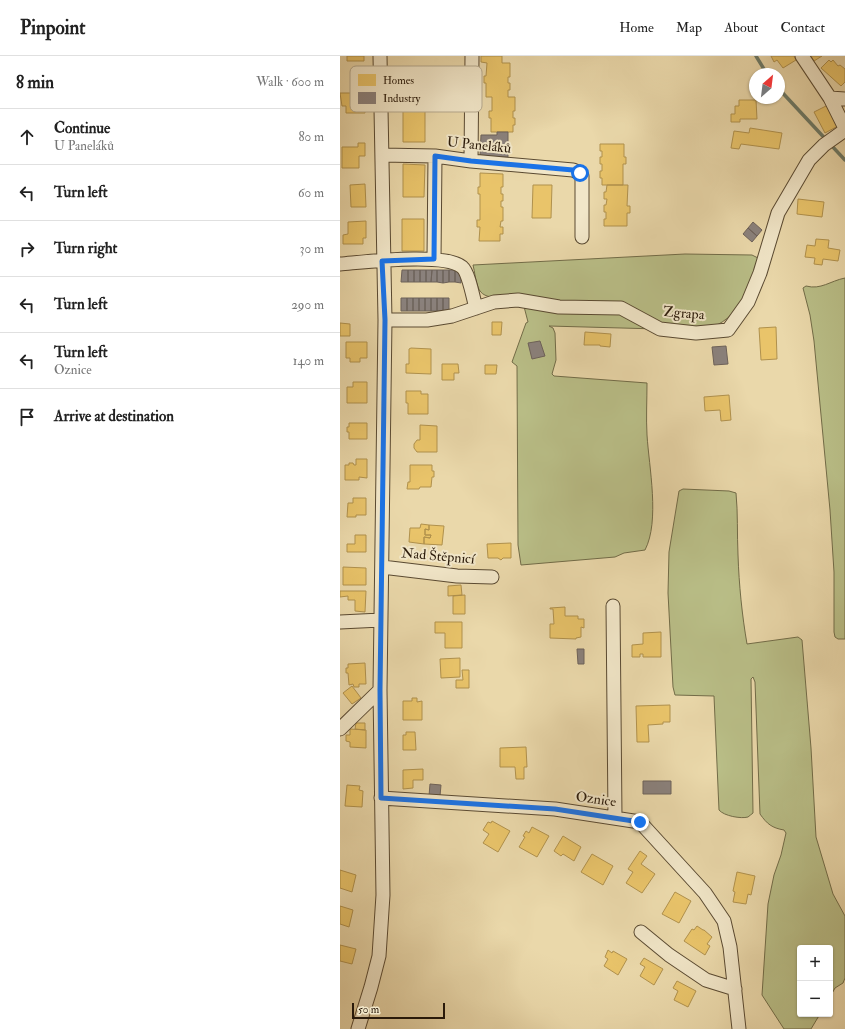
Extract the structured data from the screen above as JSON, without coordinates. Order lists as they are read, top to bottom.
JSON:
{
  "streets": {
    "street": [
      "U Paneláků",
      "Zgrapa",
      "Nad Štěpnicí",
      "Oznice"
    ]
  },
  "legend": ["Homes", "Industry"],
  "scale_bar": "50 m",
  "north": "top right",
  "page": {
    "header": "Pinpoint",
    "nav": [
      "Home",
      "Map",
      "About",
      "Contact"
    ],
    "heading": ["8 min", "Walk · 600 m"],
    "list": [
      ["Continue", "U Paneláků", "80 m"],
      ["Turn left", "60 m"],
      ["Turn right", "30 m"],
      ["Turn left", "290 m"],
      ["Turn left", "Oznice", "140 m"],
      "Arrive at destination"
    ],
    "map_buttons": ["+", "−"],
    "scale": "50 m"
  }
}
